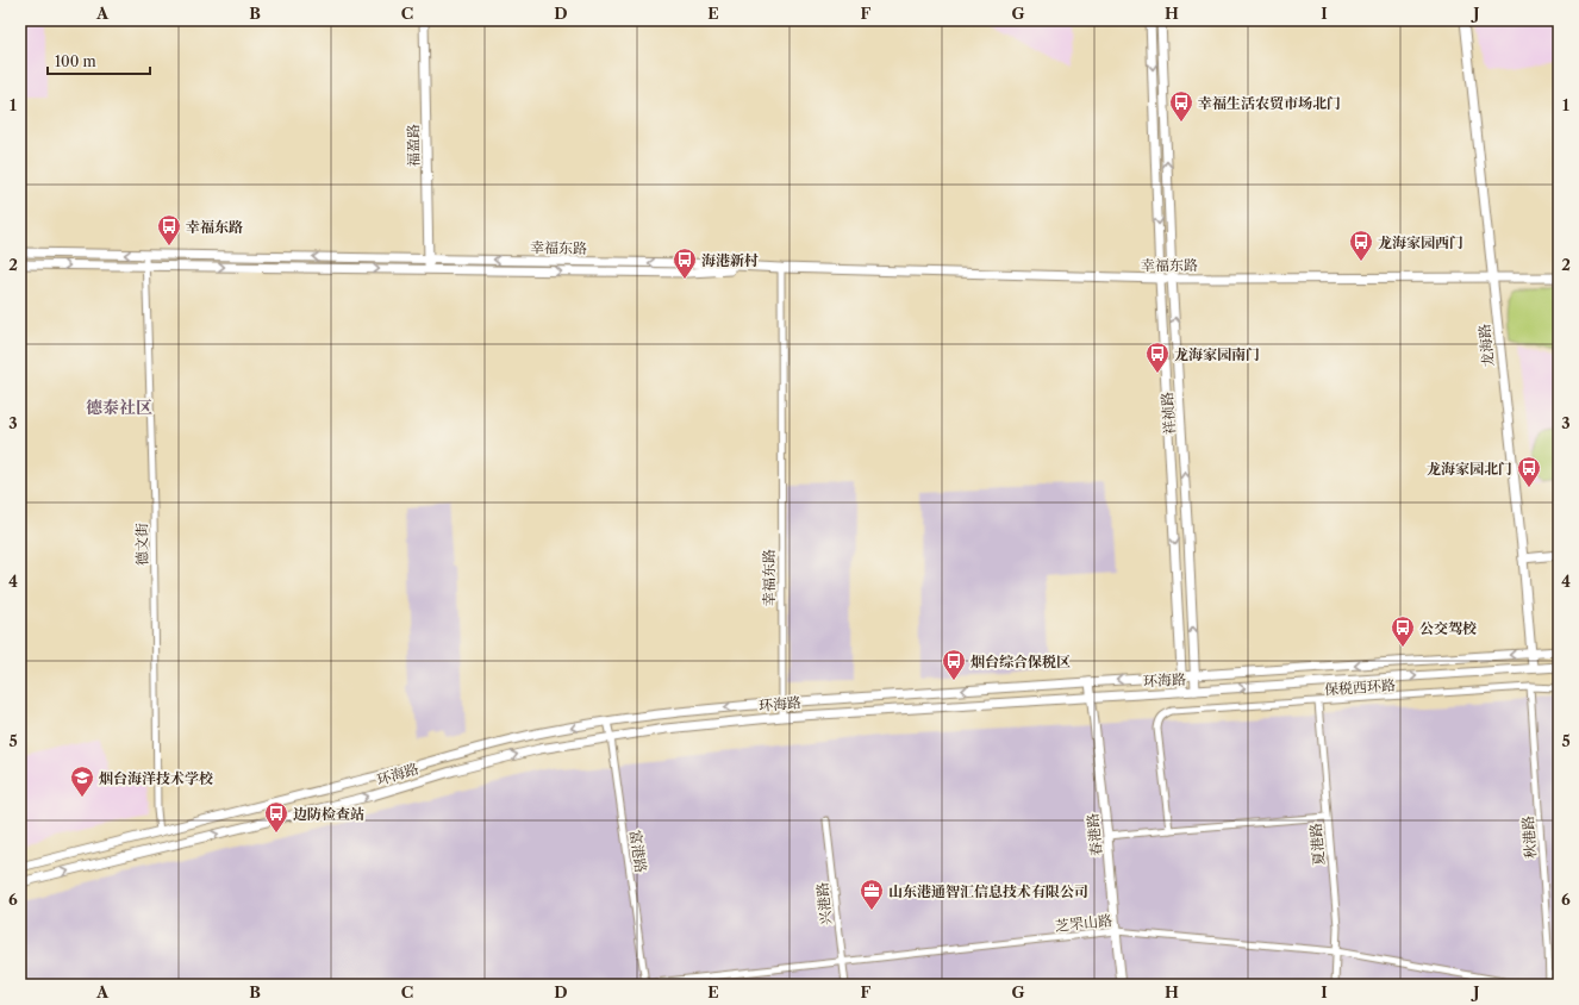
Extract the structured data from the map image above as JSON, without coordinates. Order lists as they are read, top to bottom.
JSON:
{
  "streets": {
    "street": [
      "福盈路",
      "幸福东路",
      "龙海路",
      "祥祯路",
      "德文街",
      "环海路",
      "保税西环路",
      "春港路",
      "秋港路",
      "夏港路",
      "富港路",
      "兴港路",
      "芝罘山路"
    ]
  },
  "crossings": [
    ["福盈路", "幸福东路"],
    ["幸福东路", "龙海路"],
    ["幸福东路", "祥祯路"],
    ["幸福东路", "德文街"],
    ["幸福东路", "环海路"],
    ["龙海路", "环海路"],
    ["祥祯路", "环海路"],
    ["德文街", "环海路"],
    ["环海路", "春港路"],
    ["环海路", "富港路"],
    ["保税西环路", "秋港路"],
    ["保税西环路", "夏港路"],
    ["春港路", "芝罘山路"],
    ["夏港路", "芝罘山路"],
    ["富港路", "芝罘山路"],
    ["兴港路", "芝罘山路"]
  ],
  "districts": ["德泰社区"],
  "places": {
    "bus stop": [
      "幸福生活农贸市场北门",
      "幸福东路",
      "龙海家园西门",
      "海港新村",
      "龙海家园南门",
      "龙海家园北门",
      "公交驾校",
      "烟台综合保税区",
      "边防检查站"
    ],
    "school or university": ["烟台海洋技术学校"],
    "office": ["山东港通智汇信息技术有限公司"]
  },
  "scale_bar": "100 m",
  "grid": {
    "columns": [
      "A",
      "B",
      "C",
      "D",
      "E",
      "F",
      "G",
      "H",
      "I",
      "J"
    ],
    "rows": [
      "1",
      "2",
      "3",
      "4",
      "5",
      "6"
    ]
  }
}
